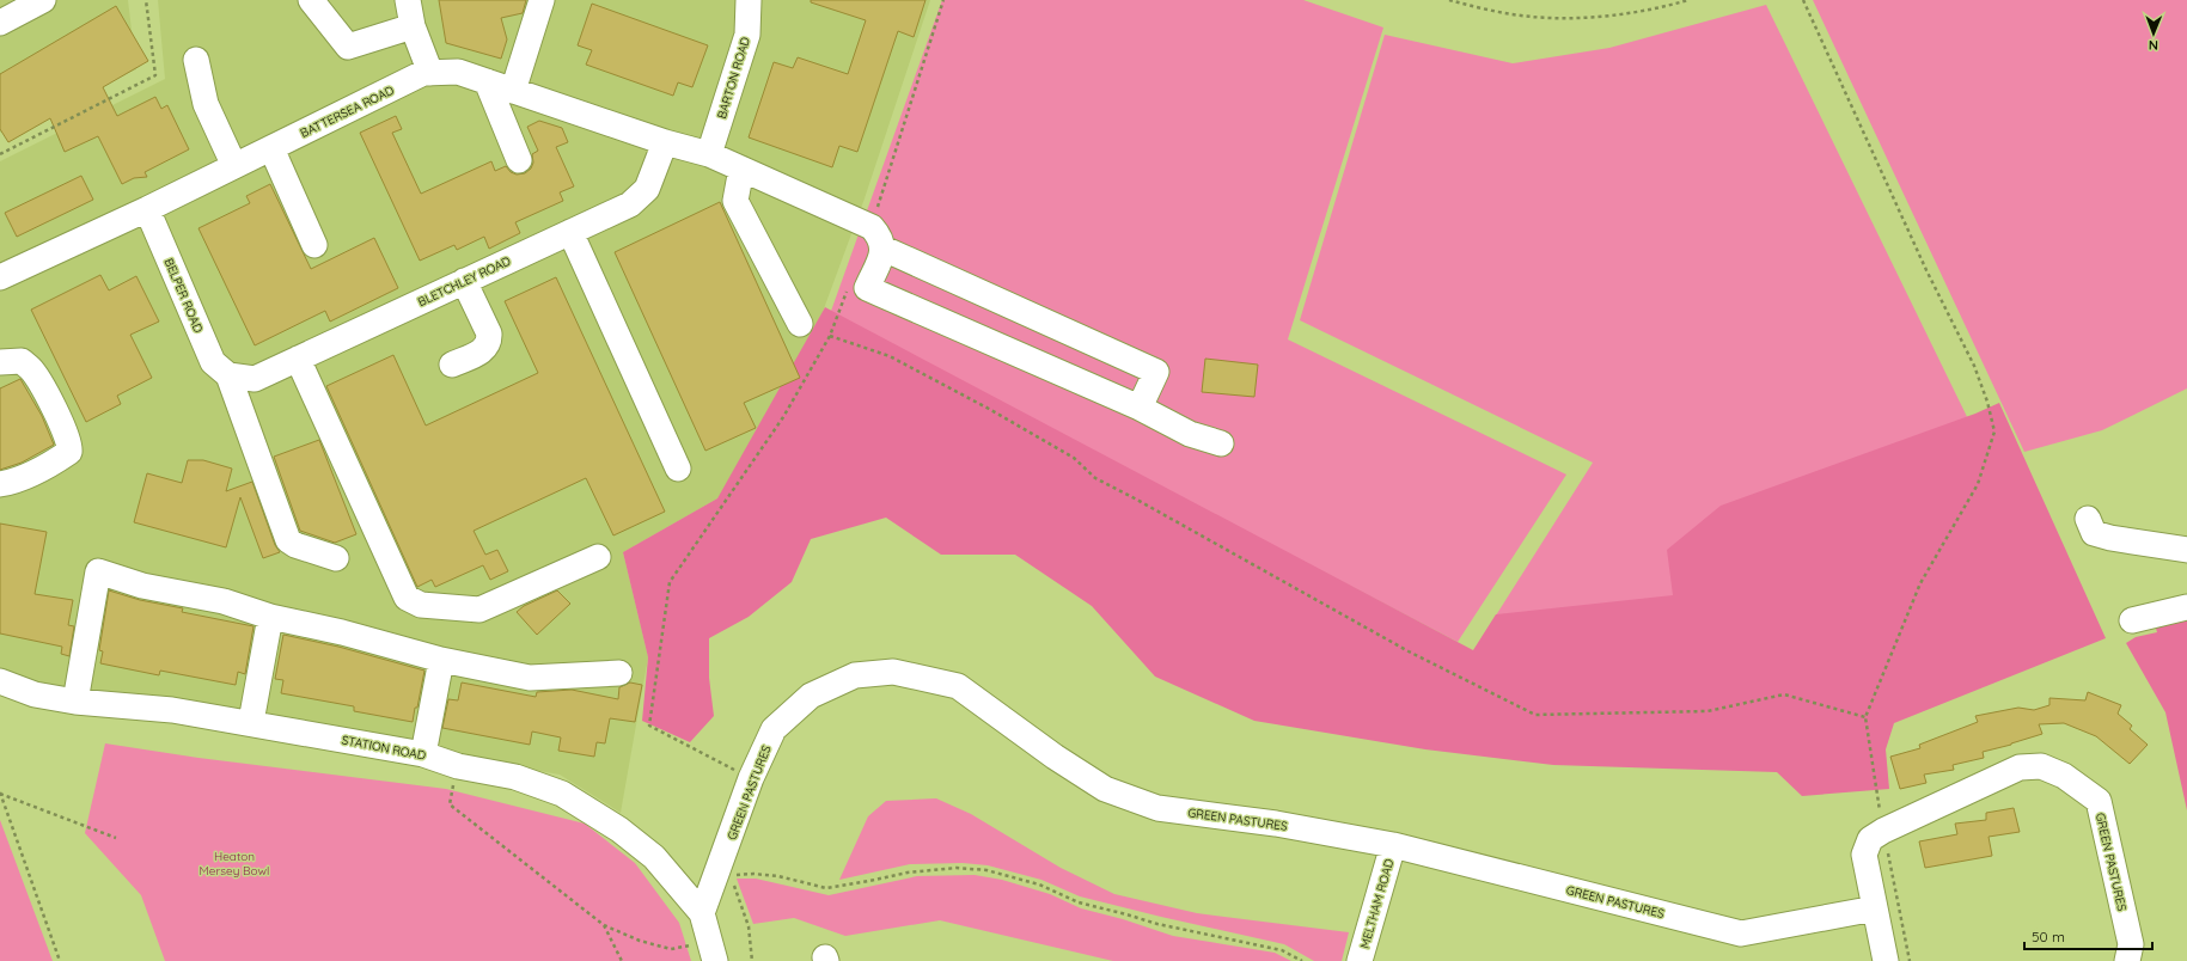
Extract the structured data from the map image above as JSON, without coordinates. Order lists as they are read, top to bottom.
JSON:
{
  "streets": {
    "street": [
      "BARTON ROAD",
      "BATTERSEA ROAD",
      "BLETCHLEY ROAD",
      "BELPER ROAD",
      "STATION ROAD",
      "GREEN PASTURES",
      "MELTHAM ROAD"
    ]
  },
  "crossings": [
    ["BARTON ROAD", "BATTERSEA ROAD"],
    ["BATTERSEA ROAD", "BLETCHLEY ROAD"],
    ["BATTERSEA ROAD", "BELPER ROAD"],
    ["BLETCHLEY ROAD", "BELPER ROAD"],
    ["STATION ROAD", "GREEN PASTURES"],
    ["GREEN PASTURES", "MELTHAM ROAD"]
  ],
  "parks": ["Heaton Mersey Bowl"],
  "scale_bar": "50 m",
  "north": "bottom"
}
